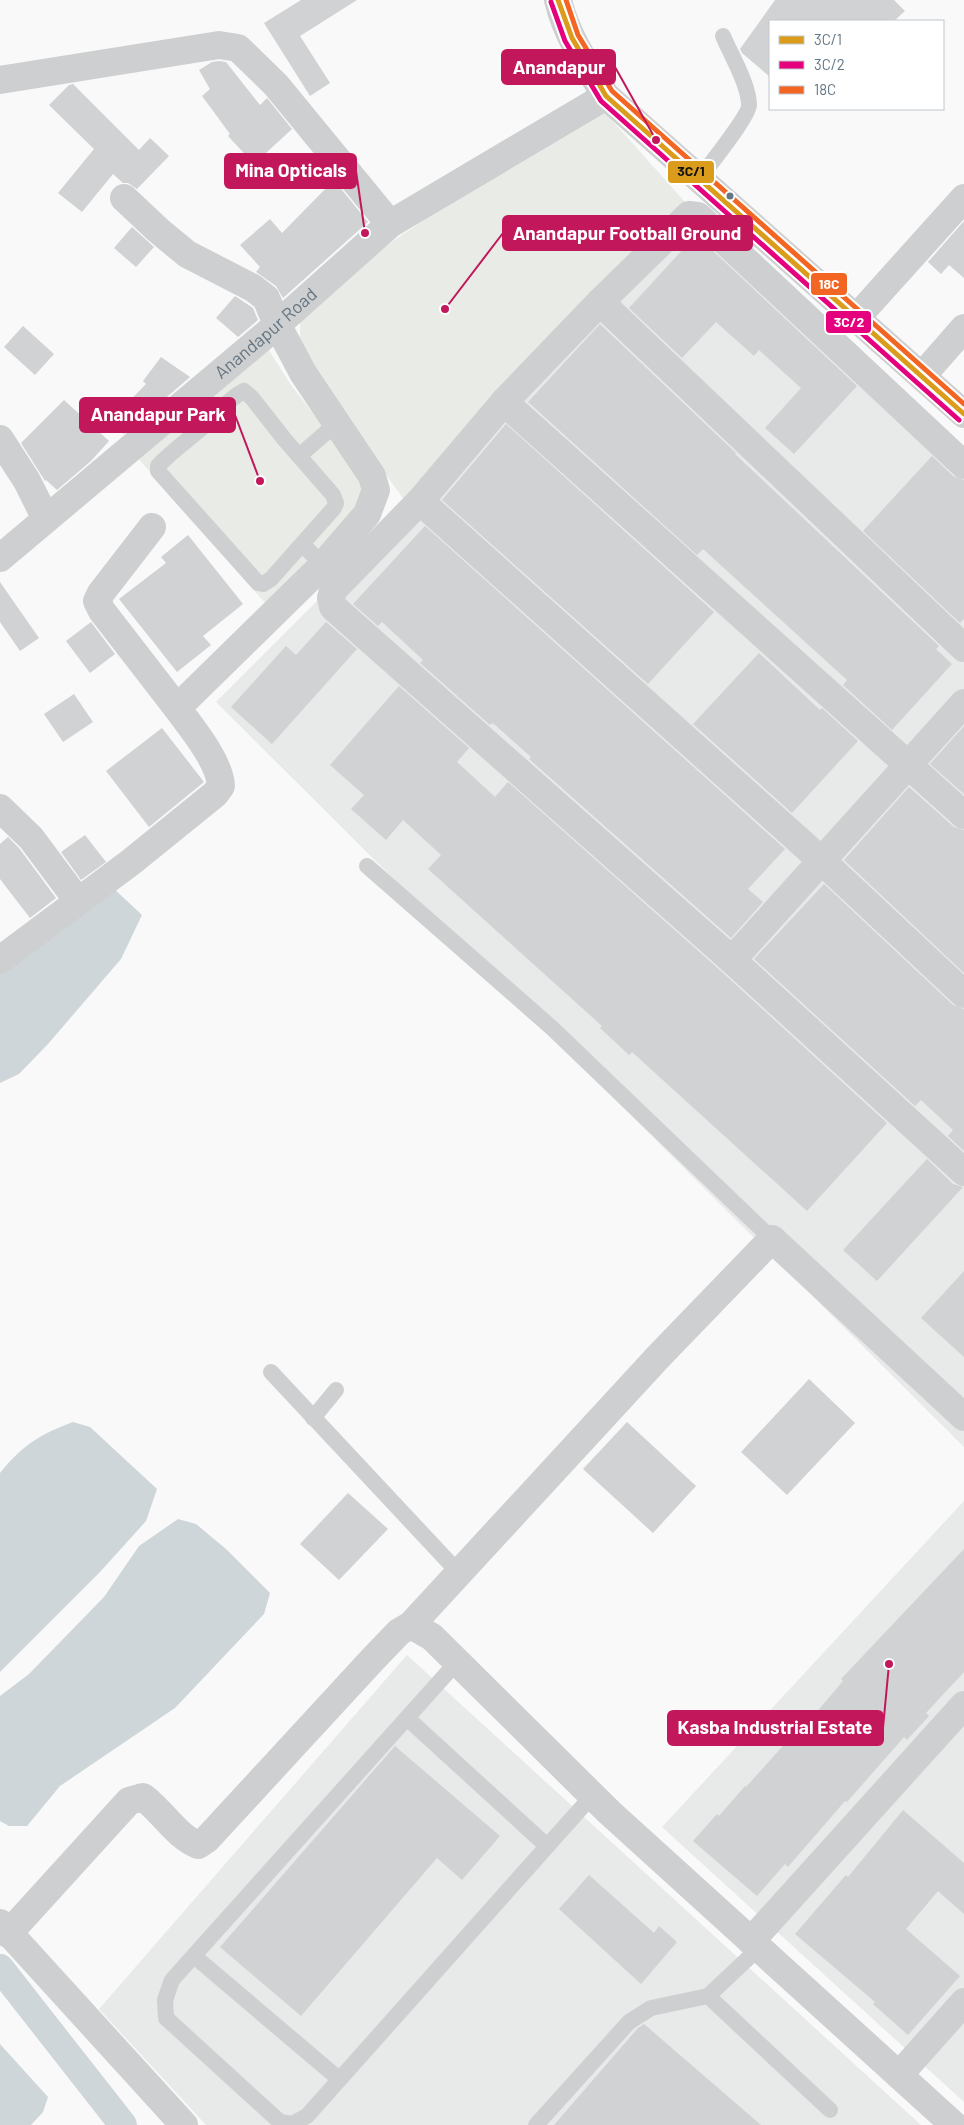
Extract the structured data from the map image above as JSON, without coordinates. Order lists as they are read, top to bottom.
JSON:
{
  "streets": {
    "street": ["Anandapur Road"]
  },
  "places": [
    "Anandapur",
    "Mina Opticals",
    "Anandapur Football Ground",
    "Anandapur Park",
    "Kasba Industrial Estate"
  ],
  "lines": ["transit line 3C/1", "transit line 18C", "transit line 3C/2"],
  "legend": ["3C/1", "3C/2", "18C"]
}
